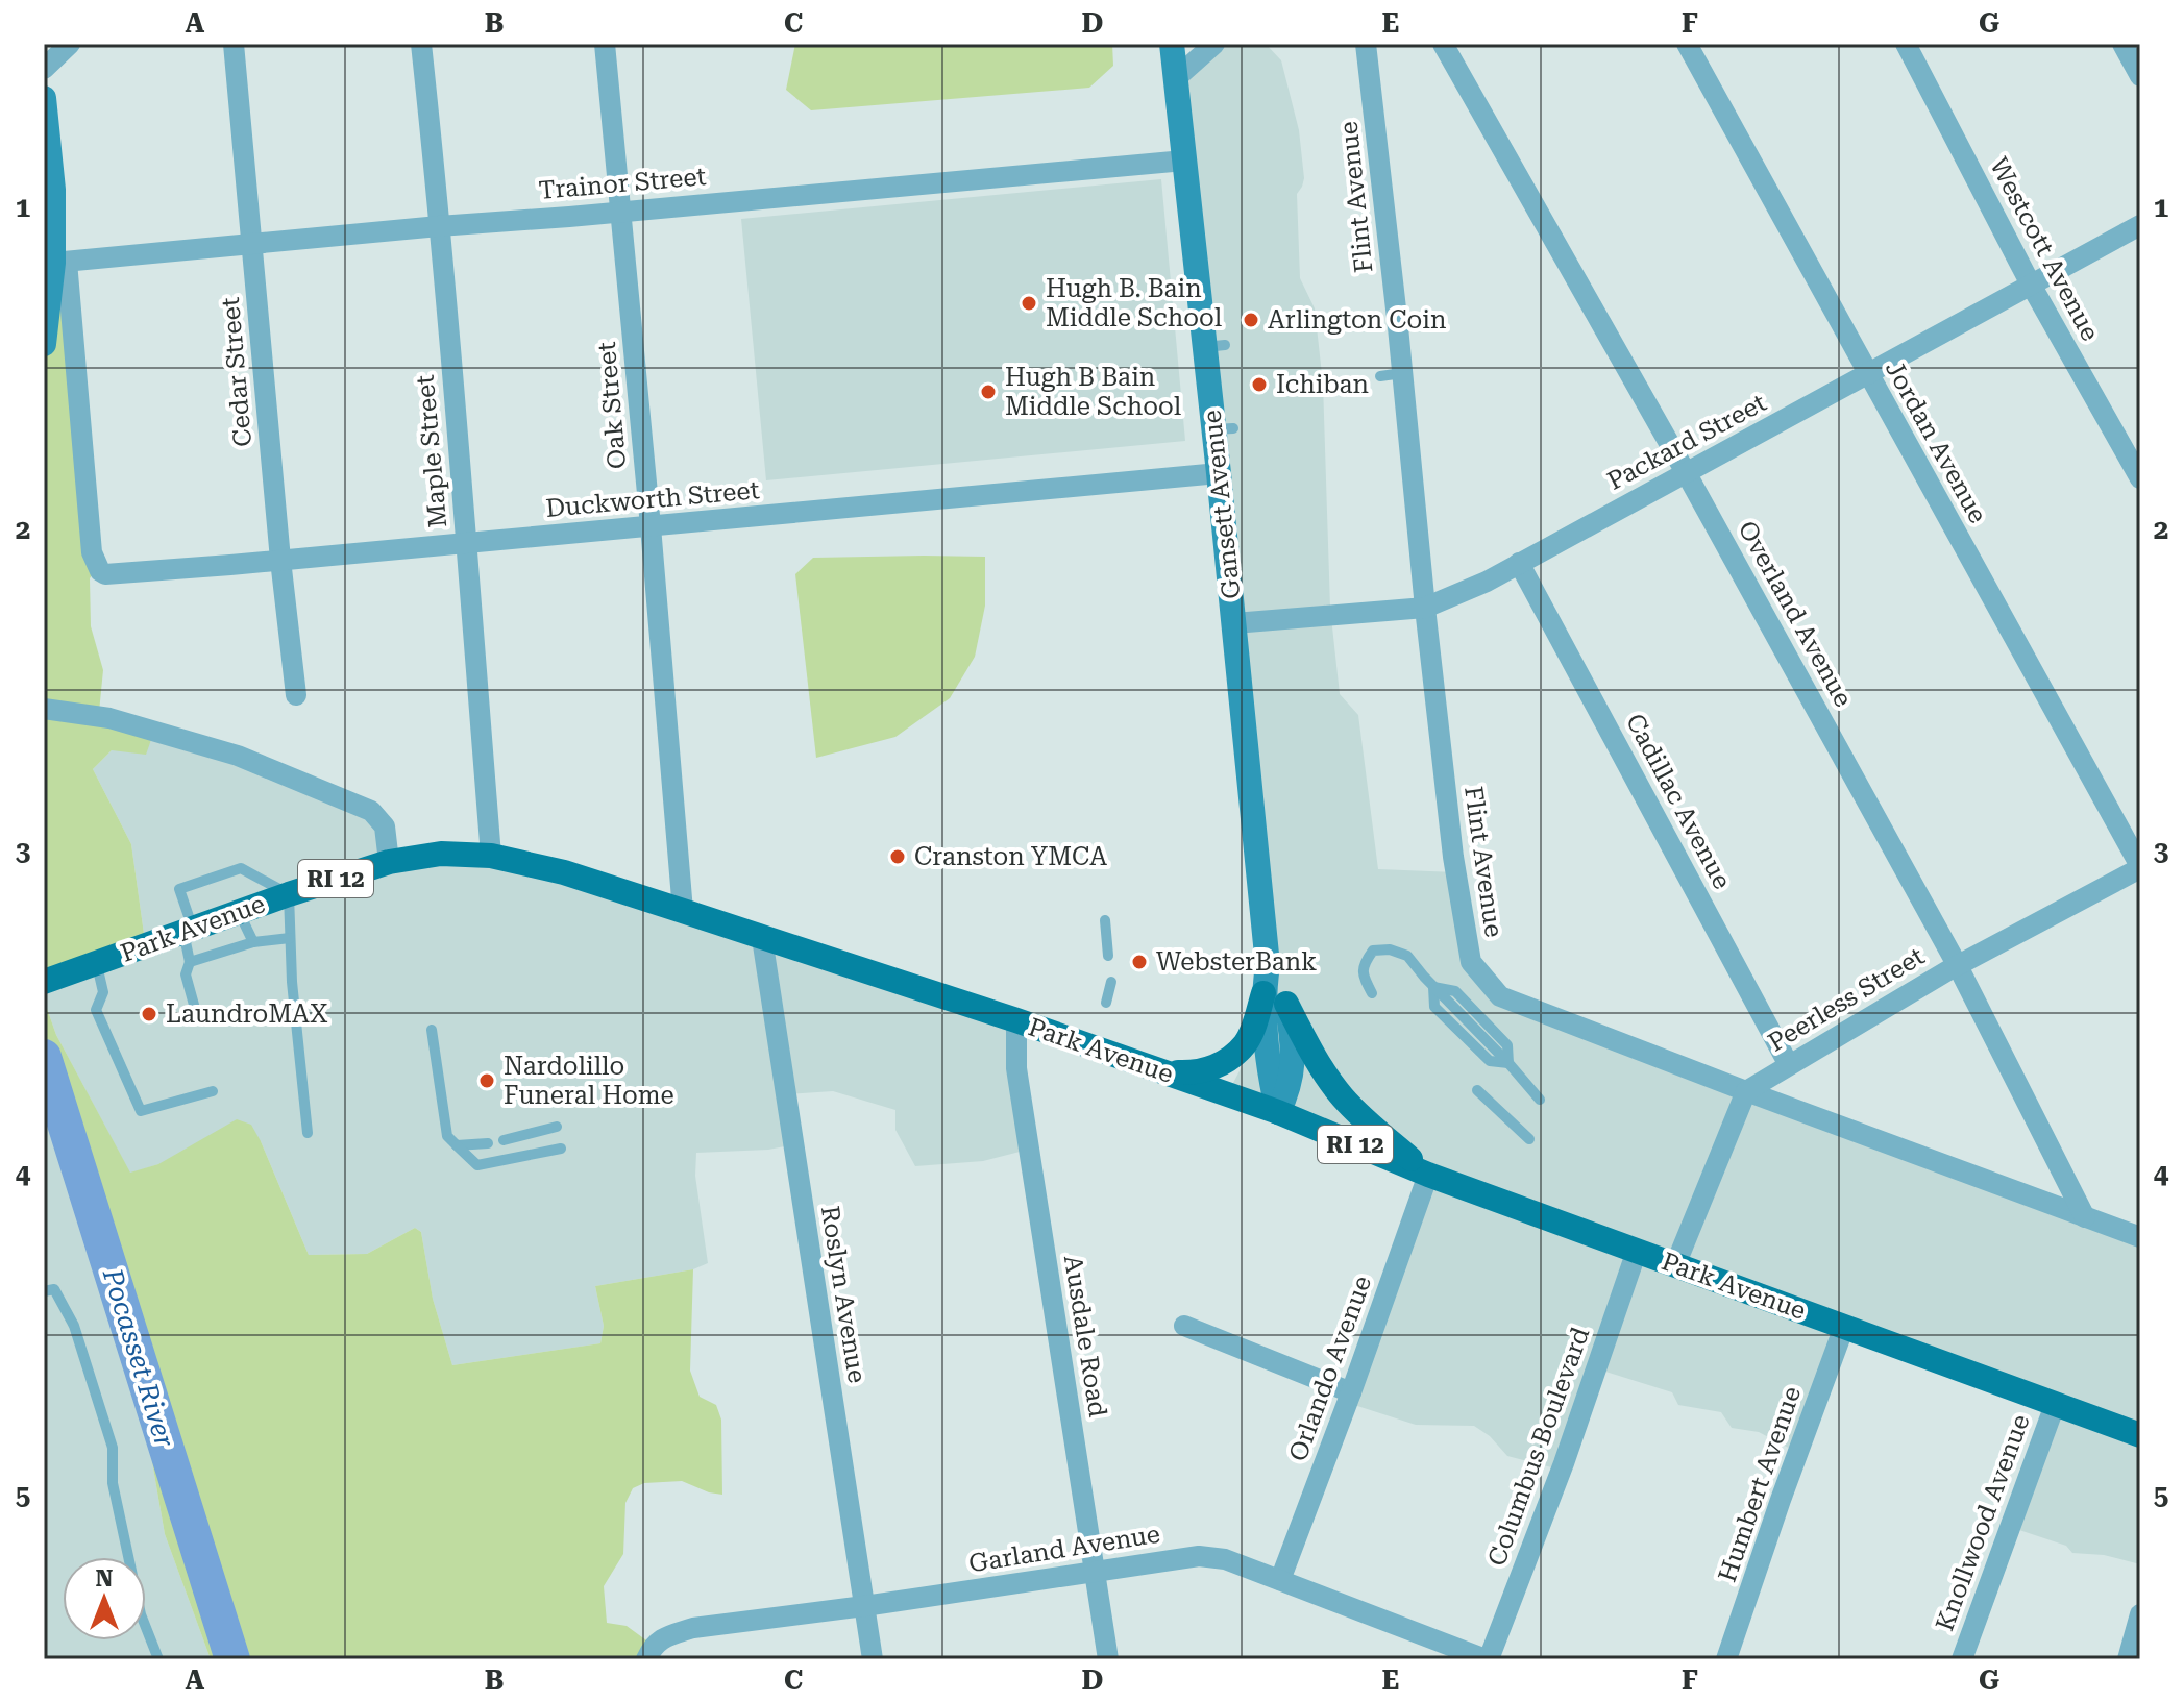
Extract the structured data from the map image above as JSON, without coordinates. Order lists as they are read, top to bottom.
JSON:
{
  "streets": {
    "main road": ["Gansett Avenue", "RI 12", "Park Avenue"],
    "street": [
      "Trainor Street",
      "Flint Avenue",
      "Westcott Avenue",
      "Cedar Street",
      "Oak Street",
      "Packard Street",
      "Jordan Avenue",
      "Maple Street",
      "Duckworth Street",
      "Overland Avenue",
      "Cadillac Avenue",
      "Peerless Street",
      "Roslyn Avenue",
      "Ausdale Road",
      "Orlando Avenue",
      "Columbus Boulevard",
      "Humbert Avenue",
      "Knollwood Avenue",
      "Garland Avenue"
    ]
  },
  "crossings": [
    ["Trainor Street", "Cedar Street"],
    ["Trainor Street", "Oak Street"],
    ["Trainor Street", "Maple Street"],
    ["Trainor Street", "Duckworth Street"],
    ["Trainor Street", "Gansett Avenue"],
    ["Flint Avenue", "Packard Street"],
    ["Flint Avenue", "Overland Avenue"],
    ["Flint Avenue", "Peerless Street"],
    ["Westcott Avenue", "Packard Street"],
    ["Cedar Street", "Duckworth Street"],
    ["Oak Street", "Duckworth Street"],
    ["Oak Street", "Park Avenue"],
    ["Packard Street", "Jordan Avenue"],
    ["Packard Street", "Gansett Avenue"],
    ["Packard Street", "Overland Avenue"],
    ["Packard Street", "Cadillac Avenue"],
    ["Jordan Avenue", "Peerless Street"],
    ["Maple Street", "Duckworth Street"],
    ["Maple Street", "Park Avenue"],
    ["Duckworth Street", "Gansett Avenue"],
    ["Gansett Avenue", "Park Avenue"],
    ["Overland Avenue", "Peerless Street"],
    ["Cadillac Avenue", "Peerless Street"],
    ["Park Avenue", "Roslyn Avenue"],
    ["Park Avenue", "Ausdale Road"],
    ["Park Avenue", "Orlando Avenue"],
    ["Park Avenue", "Columbus Boulevard"],
    ["Park Avenue", "Humbert Avenue"],
    ["Park Avenue", "Knollwood Avenue"],
    ["Roslyn Avenue", "Garland Avenue"],
    ["Ausdale Road", "Garland Avenue"],
    ["Orlando Avenue", "Garland Avenue"],
    ["Columbus Boulevard", "Garland Avenue"]
  ],
  "water": ["Pocasset River"],
  "places": [
    "Hugh B. Bain Middle School",
    "Arlington Coin",
    "Ichiban",
    "Hugh B Bain Middle School",
    "Cranston YMCA",
    "WebsterBank",
    "LaundroMAX",
    "Nardolillo Funeral Home"
  ],
  "north": "top",
  "grid": {
    "columns": [
      "A",
      "B",
      "C",
      "D",
      "E",
      "F",
      "G"
    ],
    "rows": [
      "1",
      "2",
      "3",
      "4",
      "5"
    ]
  }
}
